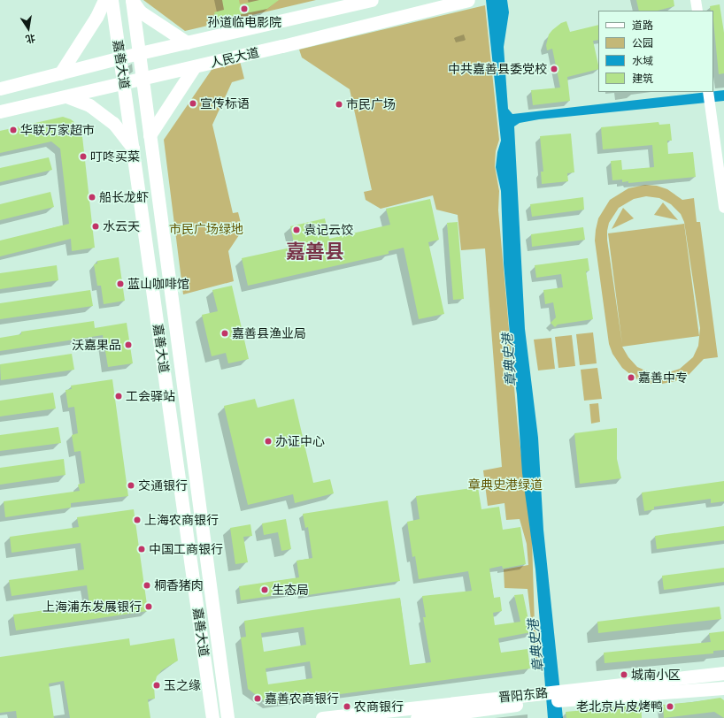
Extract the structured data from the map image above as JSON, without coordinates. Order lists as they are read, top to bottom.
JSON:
{
  "streets": {
    "main road": ["人民大道", "嘉善大道", "晋阳东路"]
  },
  "crossings": [
    ["人民大道", "嘉善大道"]
  ],
  "districts": ["嘉善县"],
  "water": ["章典史港"],
  "parks": ["市民广场绿地", "章典史港绿道"],
  "places": [
    "孙道临电影院",
    "中共嘉善县委党校",
    "宣传标语",
    "市民广场",
    "华联万家超市",
    "叮咚买菜",
    "船长龙虾",
    "水云天",
    "袁记云饺",
    "蓝山咖啡馆",
    "嘉善县渔业局",
    "沃嘉果品",
    "嘉善中专",
    "工会驿站",
    "办证中心",
    "交通银行",
    "上海农商银行",
    "中国工商银行",
    "桐香猪肉",
    "生态局",
    "上海浦东发展银行",
    "城南小区",
    "玉之缘",
    "嘉善农商银行",
    "农商银行",
    "老北京片皮烤鸭"
  ],
  "legend": [
    "道路",
    "公园",
    "水域",
    "建筑"
  ],
  "north": "bottom"
}
